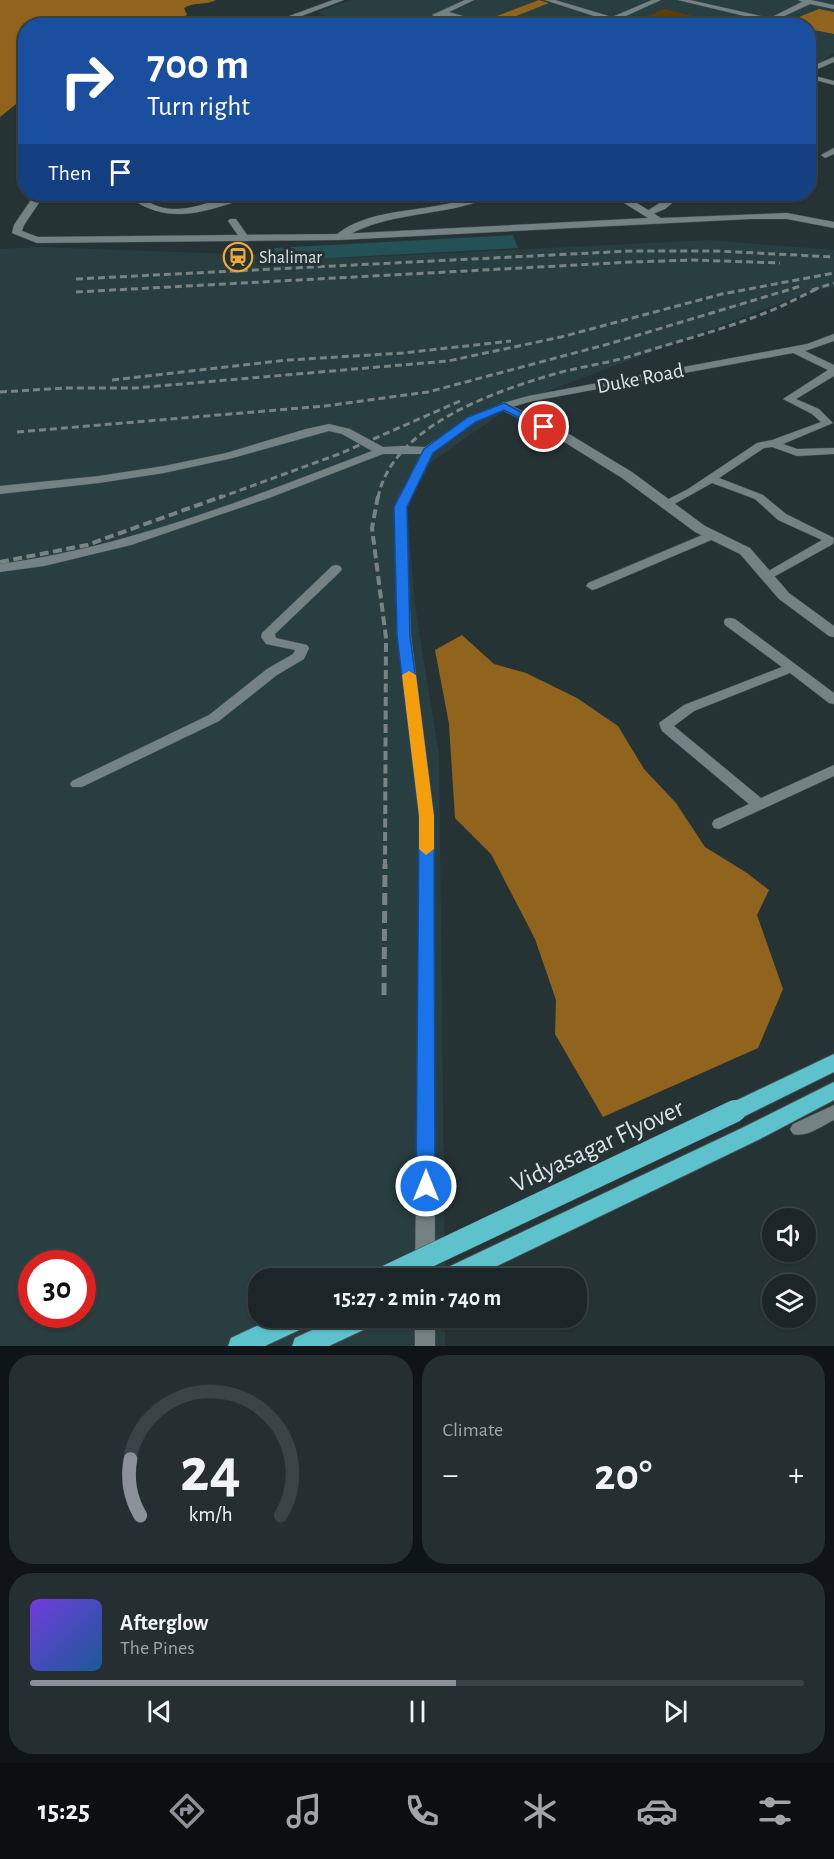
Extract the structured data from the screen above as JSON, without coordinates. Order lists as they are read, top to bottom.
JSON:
{
  "streets": {
    "highway": ["Vidyasagar Flyover"],
    "street": ["Duke Road"]
  },
  "places": {
    "station": ["Shalimar"]
  },
  "page": {
    "turn": ["700 m", "Turn right"],
    "then": "Then",
    "limit": "30",
    "trip": "15:27 · 2 min · 740 m",
    "tile": "Climate",
    "heat": ["−", "20°", "+"],
    "song": ["Afterglow", "The Pines"],
    "tabs": "15:25",
    "gauge": ["24", "km/h"]
  }
}
